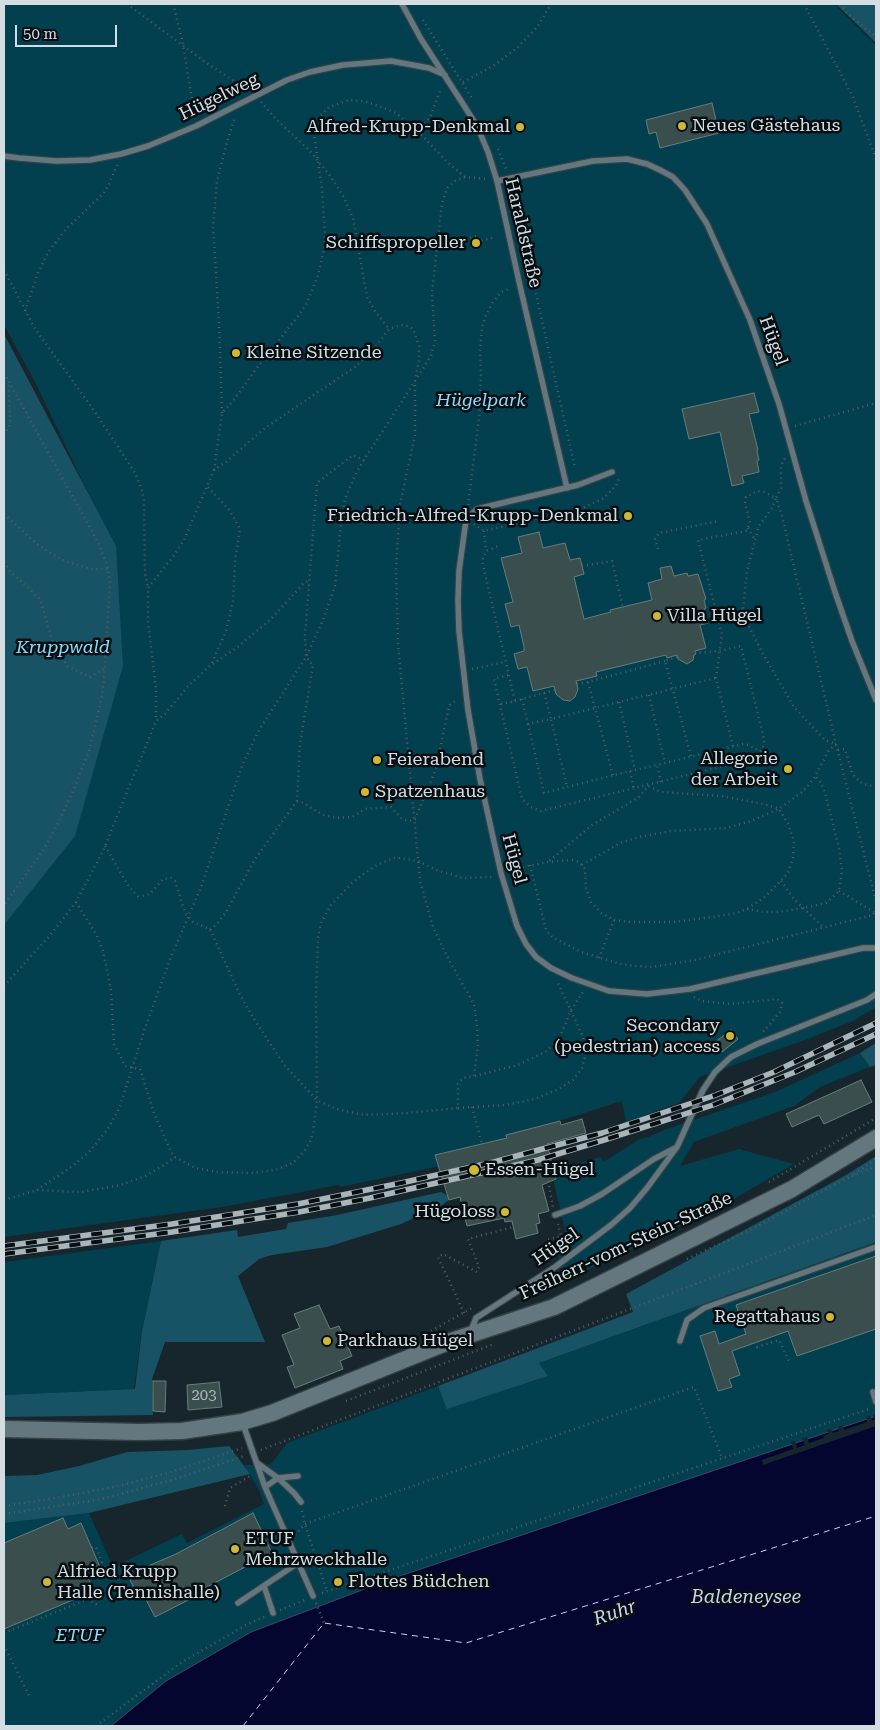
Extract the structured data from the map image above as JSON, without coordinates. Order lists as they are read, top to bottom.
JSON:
{
  "streets": {
    "main road": ["Freiherr-vom-Stein-Straße"],
    "lane": ["Hügelweg", "Haraldstraße", "Hügel"]
  },
  "crossings": [
    ["Hügelweg", "Haraldstraße"],
    ["Haraldstraße", "Hügel"],
    ["Hügel", "Freiherr-vom-Stein-Straße"]
  ],
  "water": ["Baldeneysee", "Ruhr"],
  "parks": ["Hügelpark", "Kruppwald", "ETUF"],
  "places": [
    "Neues Gästehaus",
    "Alfred-Krupp-Denkmal",
    "Schiffspropeller",
    "Kleine Sitzende",
    "Friedrich-Alfred-Krupp-Denkmal",
    "Villa Hügel",
    "Feierabend",
    "Allegorie der Arbeit",
    "Spatzenhaus",
    "Secondary (pedestrian) access",
    "Essen-Hügel",
    "Hügoloss",
    "Regattahaus",
    "Parkhaus Hügel",
    "ETUF Mehrzweckhalle",
    "Alfried Krupp Halle (Tennishalle)",
    "Flottes Büdchen"
  ],
  "house_numbers": ["203"],
  "scale_bar": "50 m"
}
